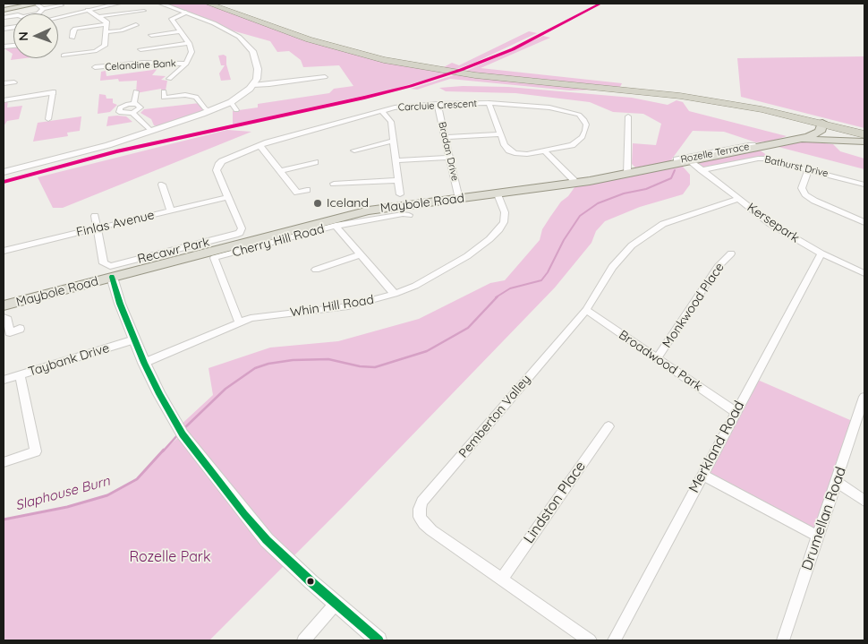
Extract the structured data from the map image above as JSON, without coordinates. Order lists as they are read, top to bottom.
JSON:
{
  "streets": {
    "main road": ["Maybole Road"],
    "street": [
      "Celandine Bank",
      "Carcluie Crescent",
      "Bradan Drive",
      "Bathurst Drive",
      "Kersepark",
      "Finlas Avenue",
      "Cherry Hill Road",
      "Recawr Park",
      "Monkwood Place",
      "Whin Hill Road",
      "Taybank Drive",
      "Broadwood Park",
      "Pemberton Valley",
      "Merkland Road",
      "Lindston Place",
      "Drumellan Road"
    ]
  },
  "crossings": [
    ["Carcluie Crescent", "Bradan Drive"],
    ["Carcluie Crescent", "Finlas Avenue"],
    ["Carcluie Crescent", "Recawr Park"],
    ["Bradan Drive", "Maybole Road"],
    ["Bathurst Drive", "Kersepark"],
    ["Maybole Road", "Kersepark"],
    ["Maybole Road", "Whin Hill Road"],
    ["Kersepark", "Pemberton Valley"],
    ["Kersepark", "Merkland Road"],
    ["Finlas Avenue", "Recawr Park"],
    ["Cherry Hill Road", "Whin Hill Road"],
    ["Monkwood Place", "Broadwood Park"],
    ["Broadwood Park", "Pemberton Valley"],
    ["Broadwood Park", "Merkland Road"],
    ["Pemberton Valley", "Lindston Place"]
  ],
  "water": ["Slaphouse Burn"],
  "parks": ["Rozelle Park"],
  "places": ["Iceland"],
  "north": "left"
}
